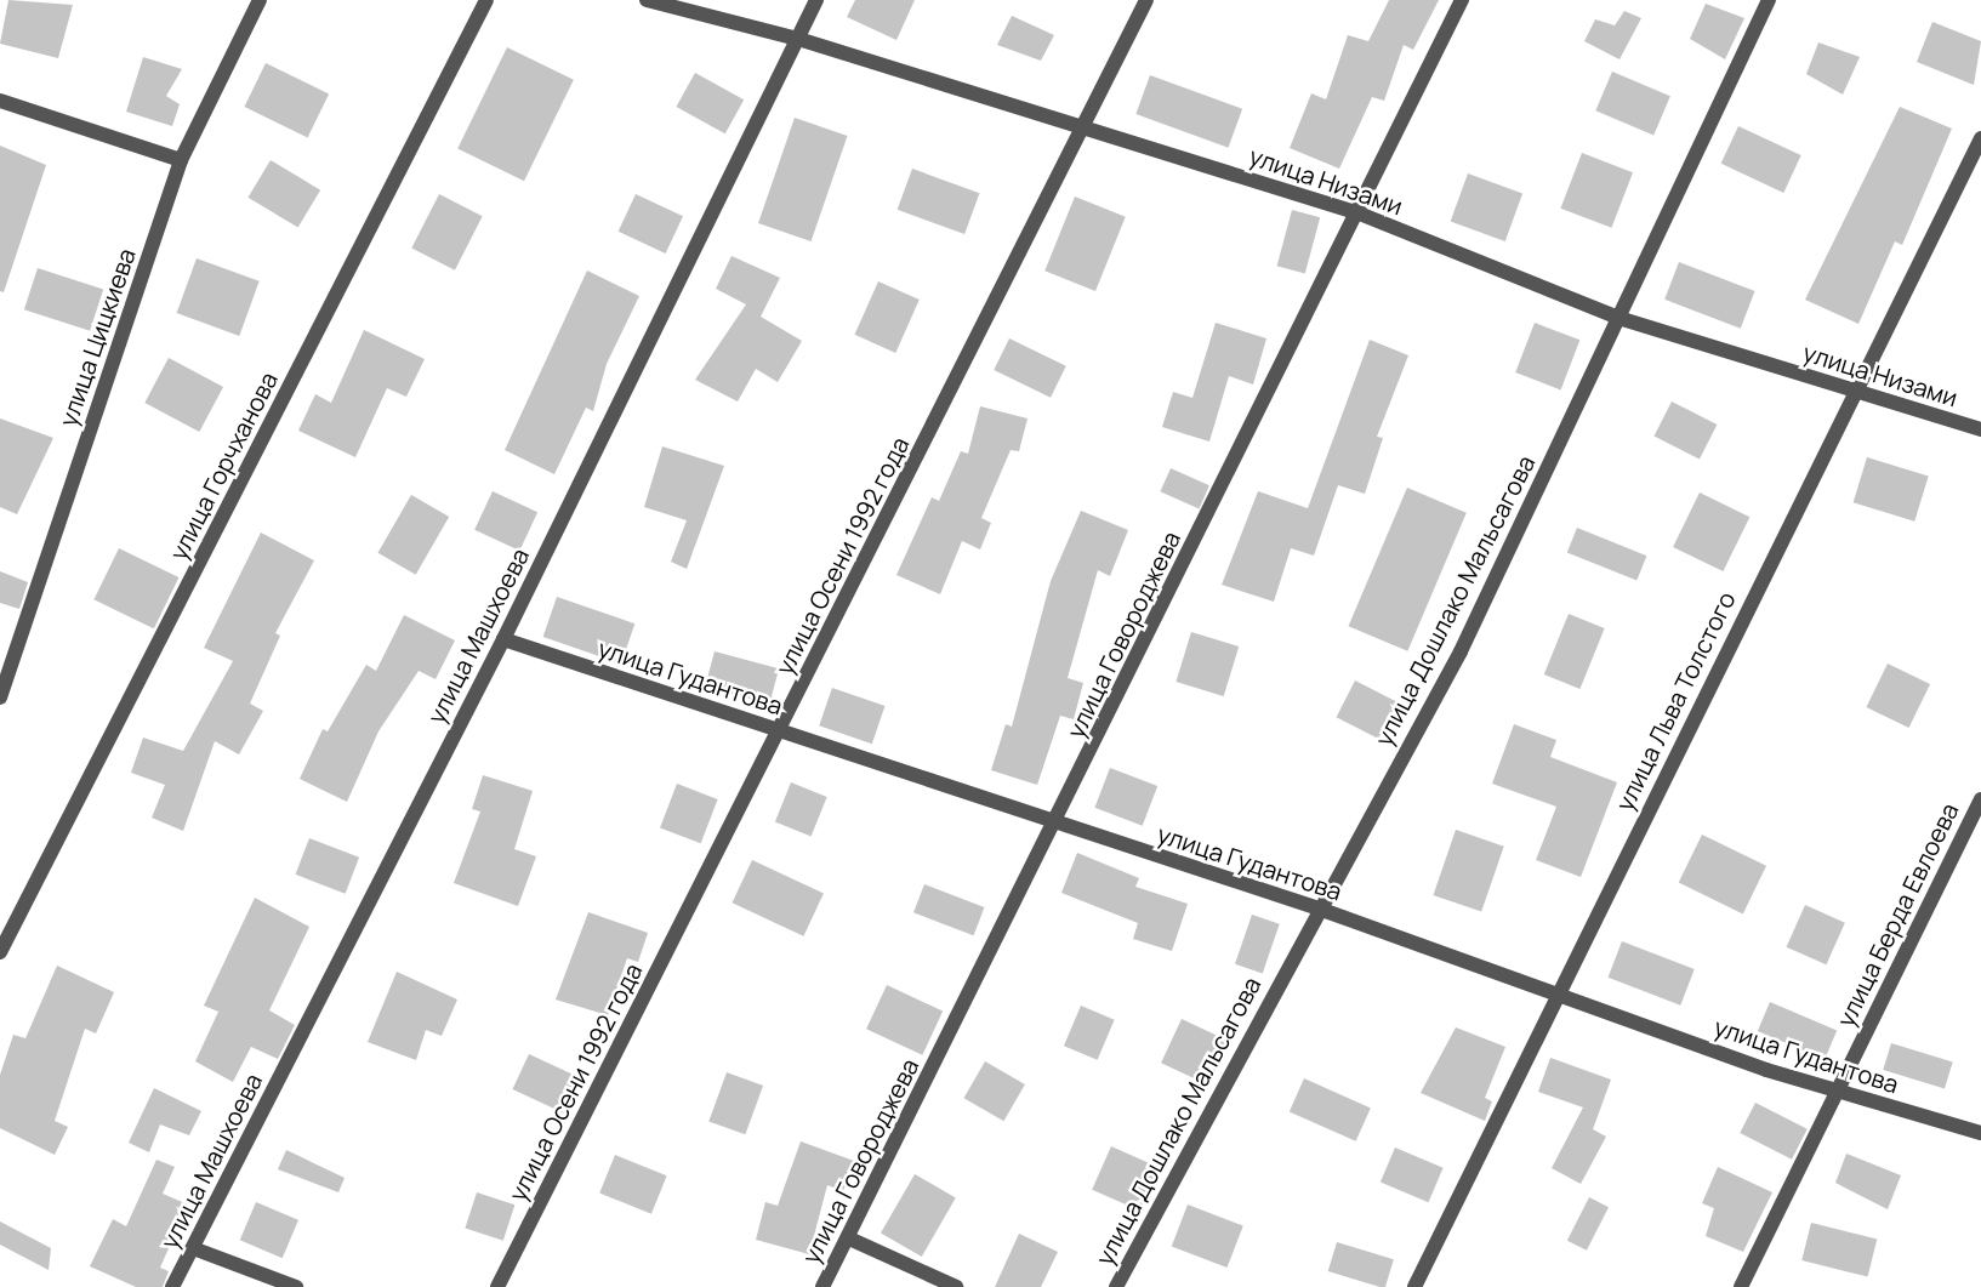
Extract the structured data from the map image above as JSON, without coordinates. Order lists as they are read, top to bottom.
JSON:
{
  "streets": {
    "street": [
      "улица Низами",
      "улица Цицкиева",
      "улица Горчханова",
      "улица Осени 1992 года",
      "улица Дошлако Мальсагова",
      "улица Говороджева",
      "улица Машхоева",
      "улица Гудантова",
      "улица Льва Толстого",
      "улица Берда Евлоева"
    ]
  },
  "crossings": [
    ["улица Низами", "улица Осени 1992 года"],
    ["улица Низами", "улица Дошлако Мальсагова"],
    ["улица Низами", "улица Говороджева"],
    ["улица Низами", "улица Машхоева"],
    ["улица Низами", "улица Льва Толстого"],
    ["улица Осени 1992 года", "улица Гудантова"],
    ["улица Дошлако Мальсагова", "улица Гудантова"],
    ["улица Говороджева", "улица Гудантова"],
    ["улица Машхоева", "улица Гудантова"],
    ["улица Гудантова", "улица Льва Толстого"],
    ["улица Гудантова", "улица Берда Евлоева"]
  ]
}
